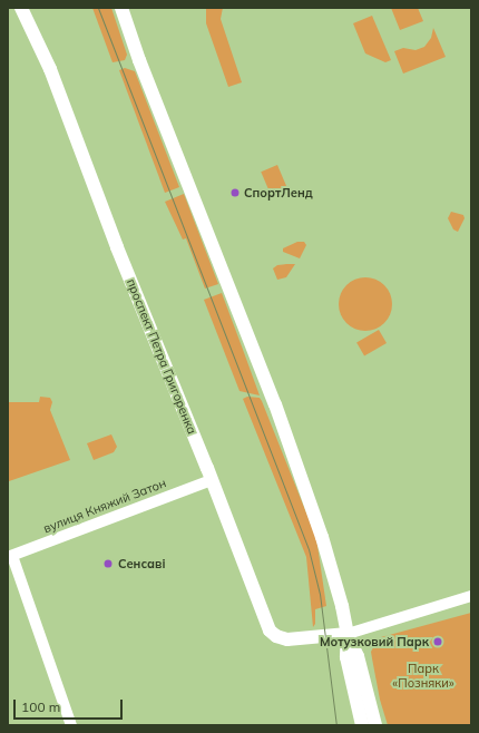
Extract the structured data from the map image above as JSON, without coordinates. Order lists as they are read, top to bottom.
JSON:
{
  "streets": {
    "main road": ["проспект Петра Григоренка"],
    "street": ["вулиця Княжий Затон"]
  },
  "crossings": [
    ["проспект Петра Григоренка", "вулиця Княжий Затон"]
  ],
  "parks": ["Парк «Позняки»"],
  "places": ["СпортЛенд", "Сенсаві", "Мотузковий Парк"],
  "scale_bar": "100 m"
}
